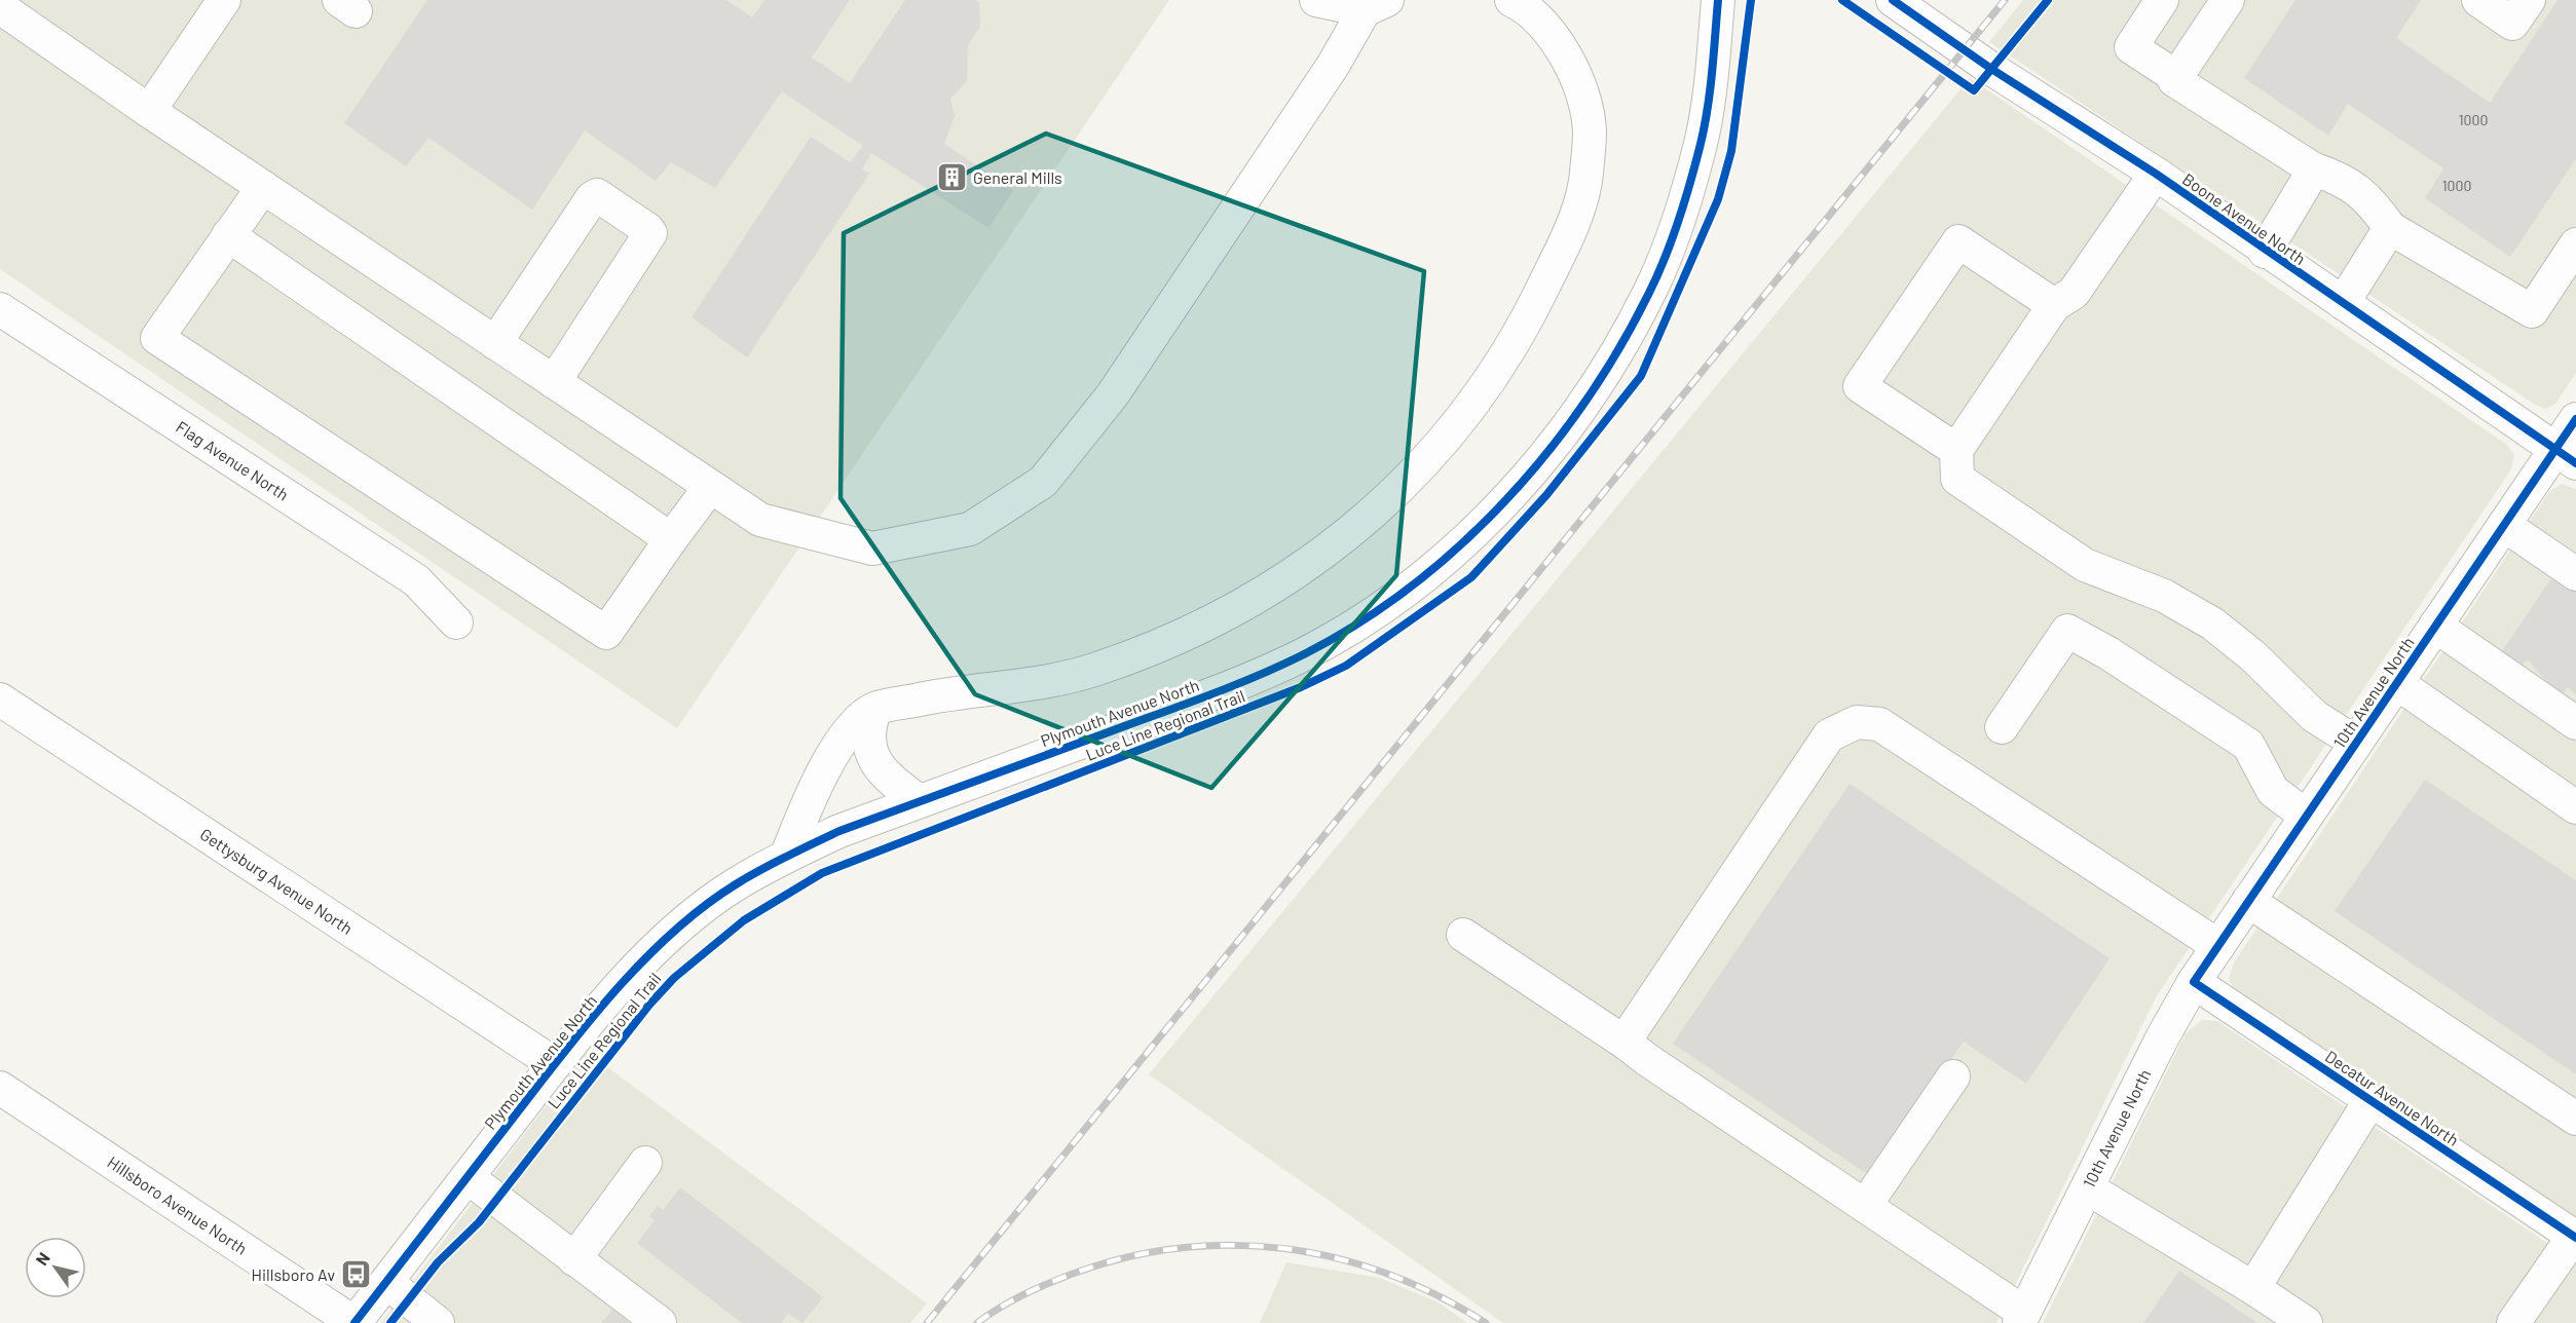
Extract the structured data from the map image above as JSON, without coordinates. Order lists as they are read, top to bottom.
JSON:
{
  "streets": {
    "street": [
      "Boone Avenue North",
      "Flag Avenue North",
      "10th Avenue North",
      "Plymouth Avenue North",
      "Gettysburg Avenue North",
      "Decatur Avenue North",
      "Hillsboro Avenue North"
    ],
    "cycle path": ["Luce Line Regional Trail"]
  },
  "crossings": [
    ["Boone Avenue North", "10th Avenue North"],
    ["10th Avenue North", "Decatur Avenue North"],
    ["Plymouth Avenue North", "Gettysburg Avenue North"],
    ["Plymouth Avenue North", "Hillsboro Avenue North"]
  ],
  "places": {
    "building": ["General Mills"],
    "bus stop": ["Hillsboro Av"]
  },
  "house_numbers": ["1000", "1000"],
  "north": "top left"
}
